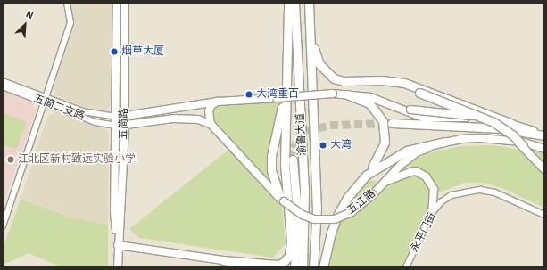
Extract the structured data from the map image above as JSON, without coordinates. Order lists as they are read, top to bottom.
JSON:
{
  "streets": {
    "highway": ["渝鲁大道"],
    "main road": ["五简路", "五江路"],
    "street": ["五简二支路", "永平门街"]
  },
  "crossings": [
    ["五简二支路", "五简路"]
  ],
  "places": [
    "烟草大厦",
    "大湾重百",
    "大湾",
    "江北区新村致远实验小学"
  ],
  "north": "top right"
}
